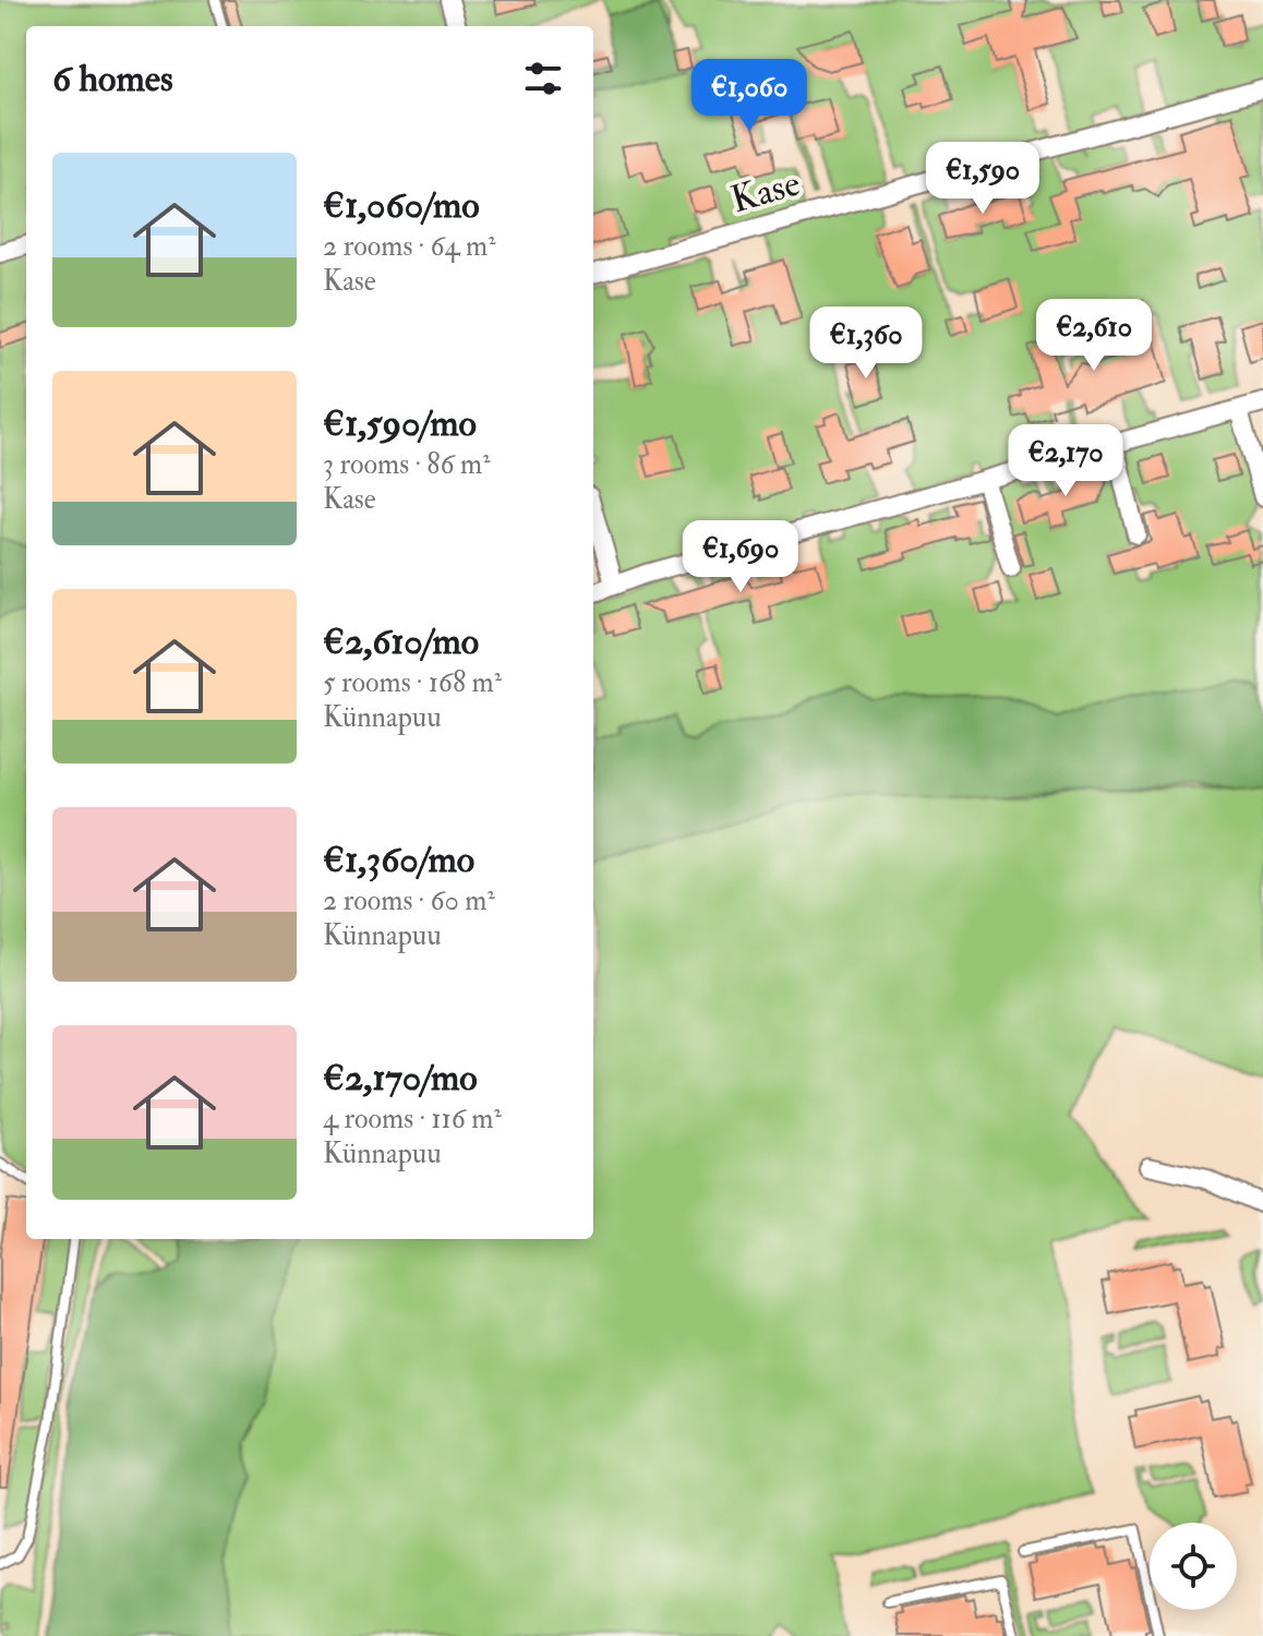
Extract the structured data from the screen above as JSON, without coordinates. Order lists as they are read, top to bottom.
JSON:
{
  "streets": {
    "street": ["Kase"]
  },
  "page": {
    "heading": "6 homes",
    "price": [
      "€1,060",
      "€1,590",
      "€2,610",
      "€1,360",
      "€2,170",
      "€1,690"
    ],
    "list": [
      {
        "name": "€1,060/mo",
        "note": "2 rooms · 64 m² · Kase"
      },
      {
        "name": "€1,590/mo",
        "note": "3 rooms · 86 m² · Kase"
      },
      {
        "name": "€2,610/mo",
        "note": "5 rooms · 168 m² · Künnapuu"
      },
      {
        "name": "€1,360/mo",
        "note": "2 rooms · 60 m² · Künnapuu"
      },
      {
        "name": "€2,170/mo",
        "note": "4 rooms · 116 m² · Künnapuu"
      }
    ]
  }
}
